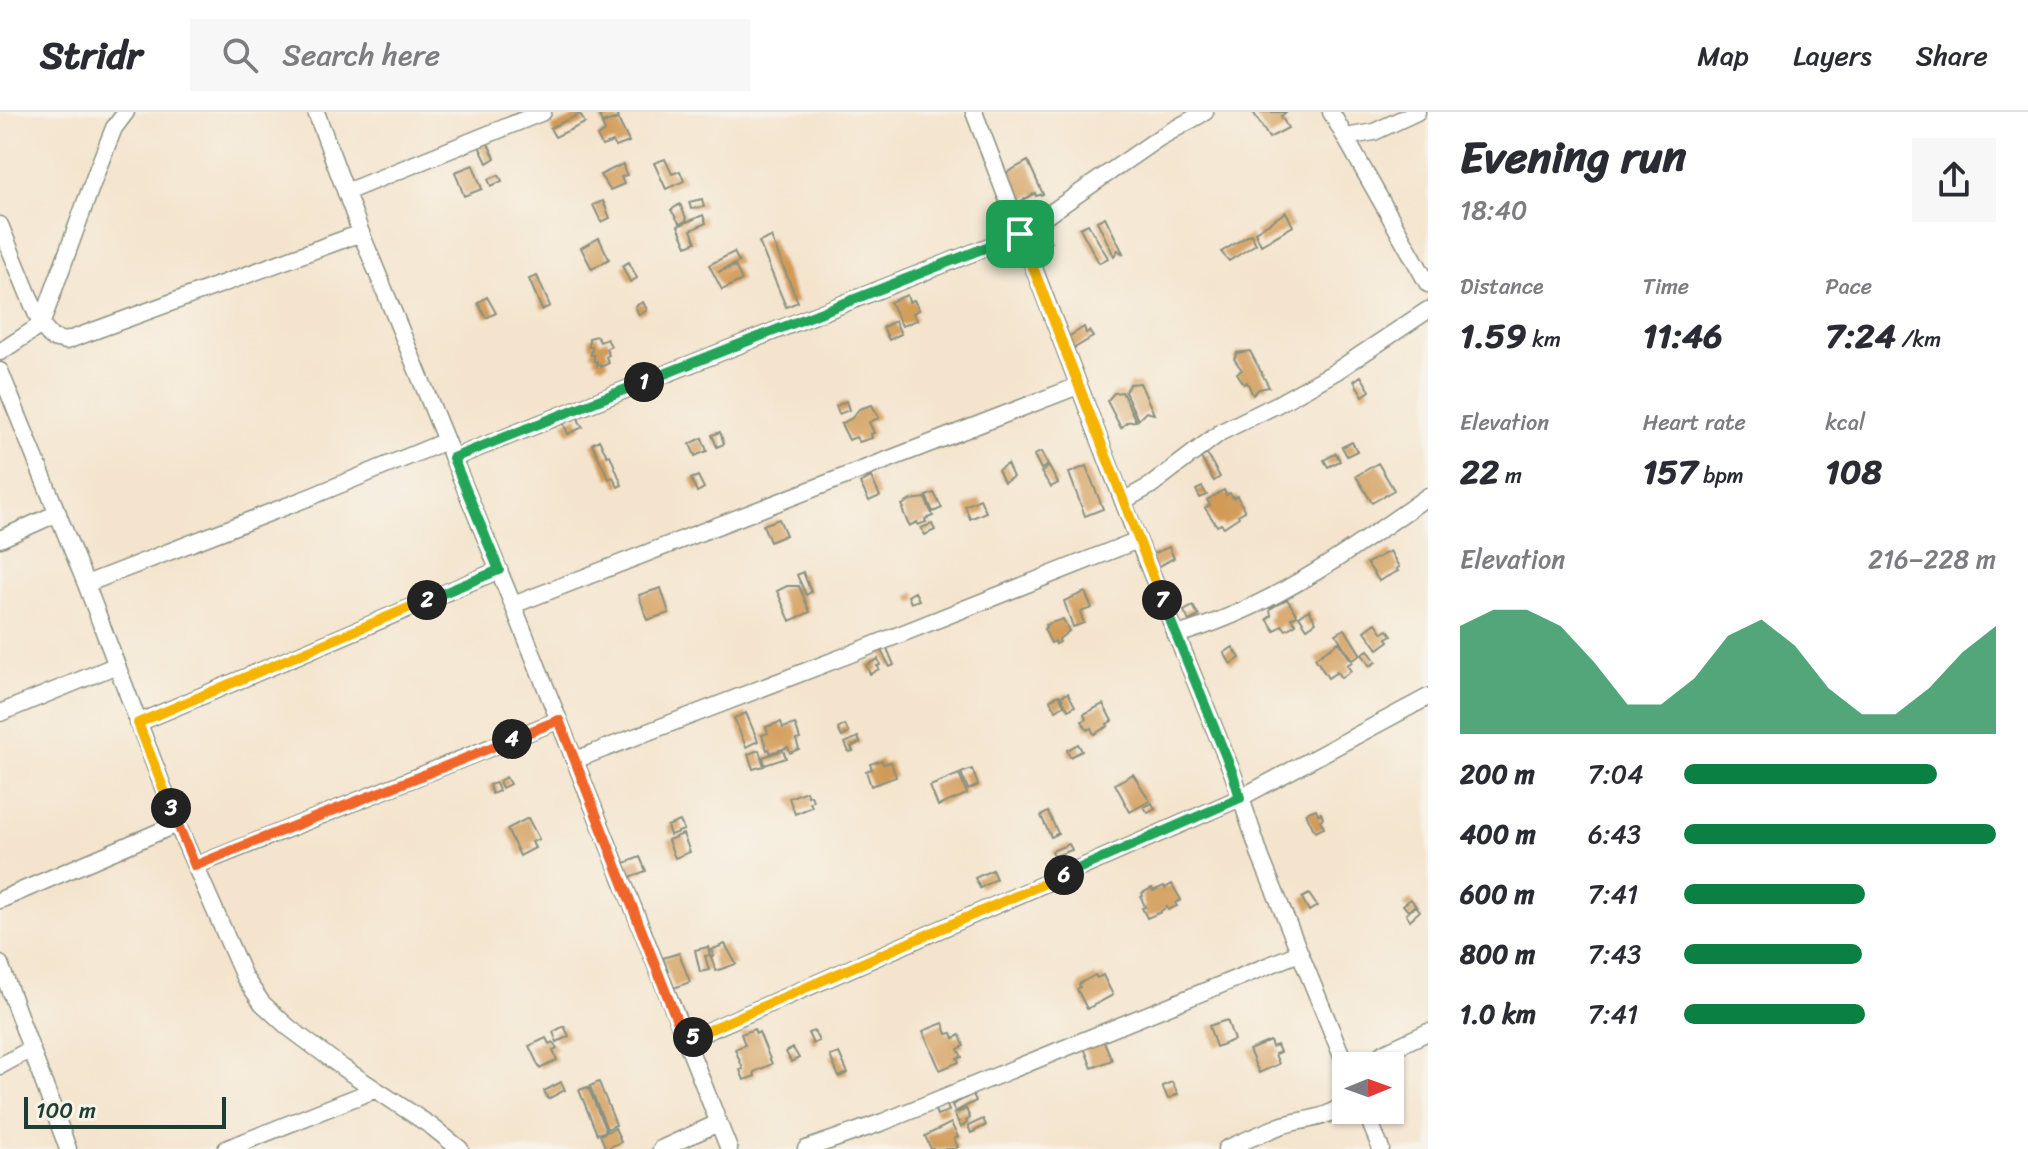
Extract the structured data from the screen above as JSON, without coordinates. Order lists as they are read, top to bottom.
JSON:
{
  "scale_bar": "100 m",
  "north": "right",
  "page": {
    "header": "Stridr",
    "search": "Search here",
    "nav": ["Map", "Layers", "Share"],
    "heading": ["Evening run", "18:40"],
    "stats": [
      ["Distance", "1.59 km"],
      ["Time", "11:46"],
      ["Pace", "7:24 /km"],
      ["Elevation", "22 m"],
      ["Heart rate", "157 bpm"],
      ["kcal", "108"]
    ],
    "pins": [
      "1",
      "2",
      "7",
      "4",
      "3",
      "6",
      "5"
    ],
    "chart": ["Elevation", "216–228 m"],
    "list": [
      {
        "name": "200 m",
        "note": "7:04"
      },
      {
        "name": "400 m",
        "note": "6:43"
      },
      {
        "name": "600 m",
        "note": "7:41"
      },
      {
        "name": "800 m",
        "note": "7:43"
      },
      {
        "name": "1.0 km",
        "note": "7:41"
      }
    ],
    "scale": "100 m"
  }
}
